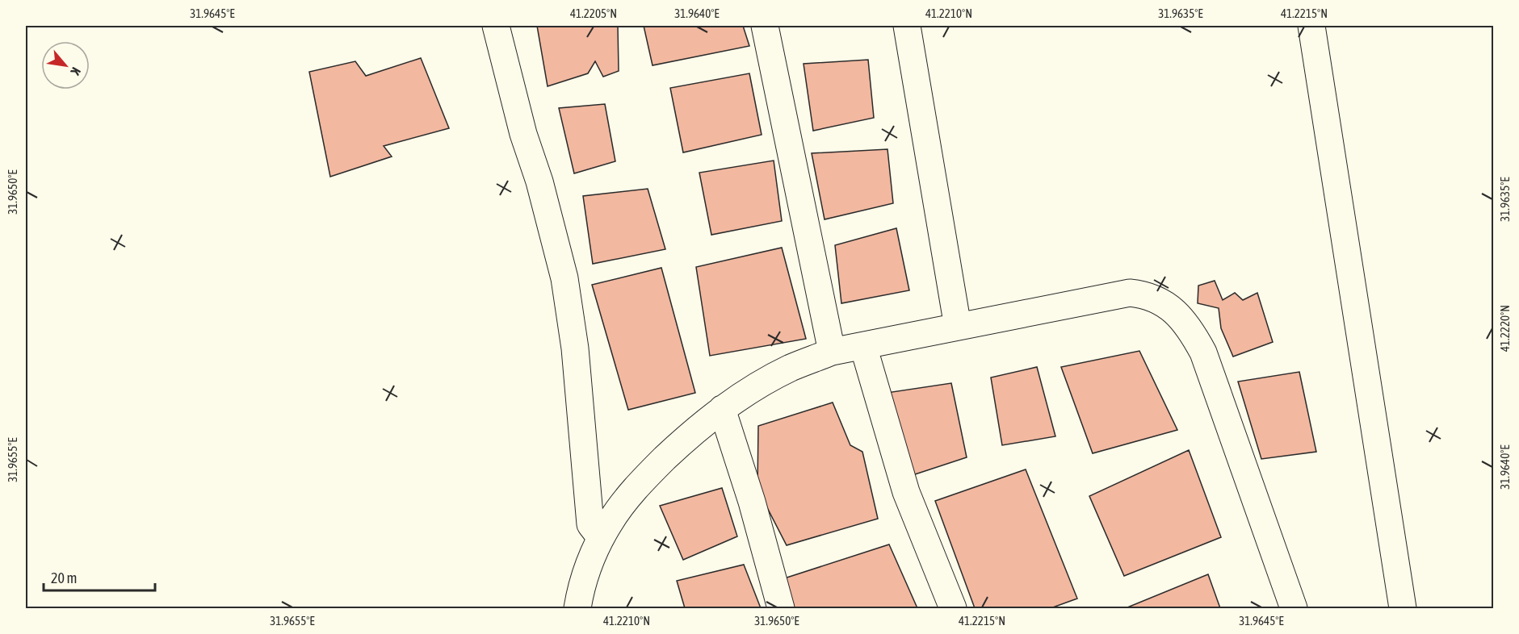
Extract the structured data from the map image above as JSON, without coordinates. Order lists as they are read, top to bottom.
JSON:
{
  "scale_bar": "20 m",
  "north": "bottom right",
  "coordinates": [
    "31.9645°E",
    "41.2205°N",
    "31.9640°E",
    "41.2210°N",
    "31.9635°E",
    "41.2215°N",
    "31.9650°E",
    "41.2220°N",
    "31.9655°E"
  ]
}
